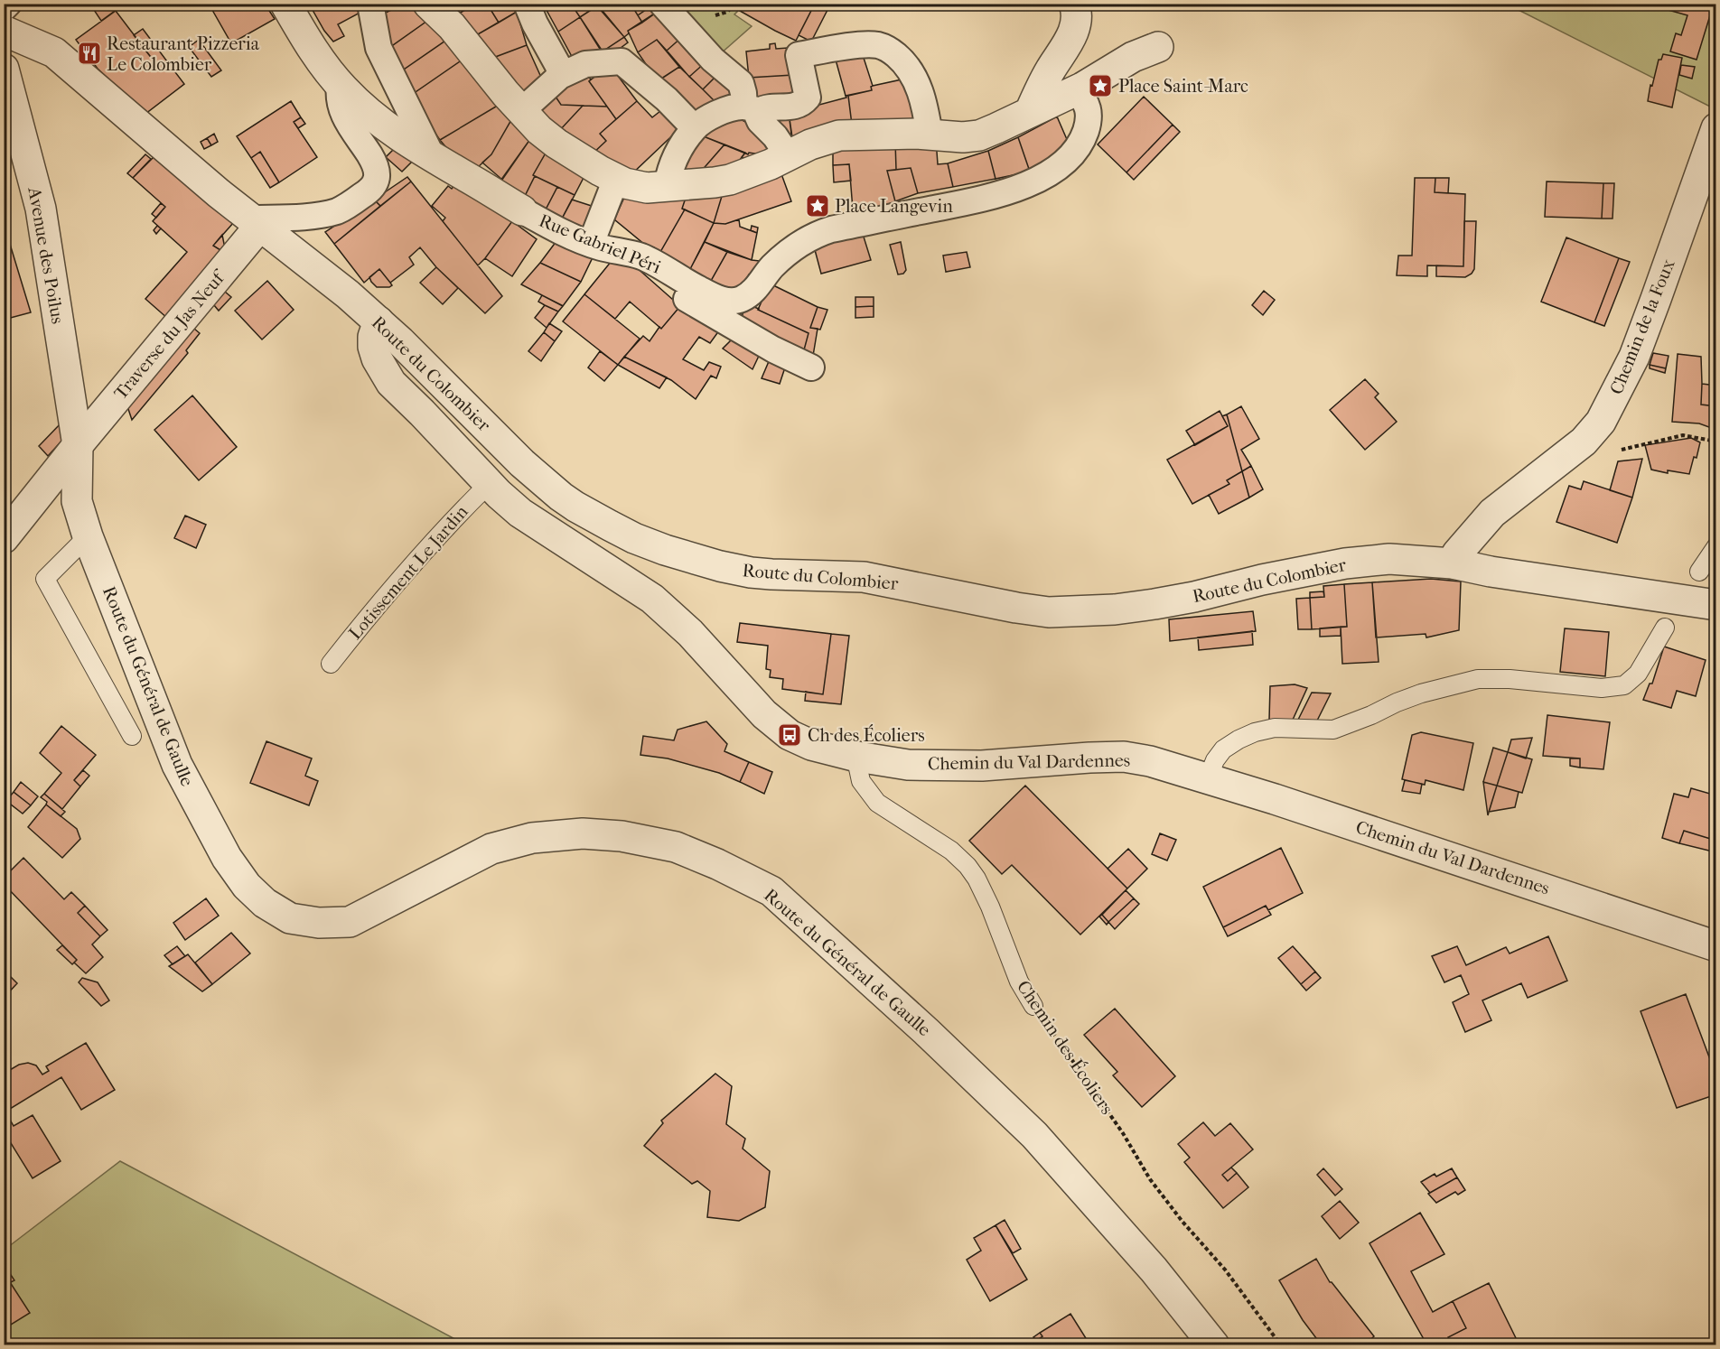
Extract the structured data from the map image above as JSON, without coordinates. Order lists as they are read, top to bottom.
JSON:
{
  "streets": {
    "street": [
      "Rue Gabriel Péri",
      "Avenue des Poilus",
      "Chemin de la Foux",
      "Traverse du Jas Neuf",
      "Route du Colombier",
      "Route du Général de Gaulle",
      "Chemin du Val Dardennes"
    ],
    "lane": ["Lotissement Le Jardin", "Chemin des Écoliers"]
  },
  "crossings": [
    ["Avenue des Poilus", "Traverse du Jas Neuf"],
    ["Avenue des Poilus", "Route du Général de Gaulle"],
    ["Chemin de la Foux", "Route du Colombier"],
    ["Traverse du Jas Neuf", "Route du Colombier"],
    ["Traverse du Jas Neuf", "Route du Général de Gaulle"],
    ["Route du Colombier", "Chemin du Val Dardennes"],
    ["Lotissement Le Jardin", "Chemin du Val Dardennes"],
    ["Chemin du Val Dardennes", "Chemin des Écoliers"]
  ],
  "places": {
    "restaurant": ["Restaurant Pizzeria Le Colombier"],
    "place": ["Place Saint-Marc", "Place Langevin"],
    "bus stop": ["Ch des Écoliers"]
  }
}
